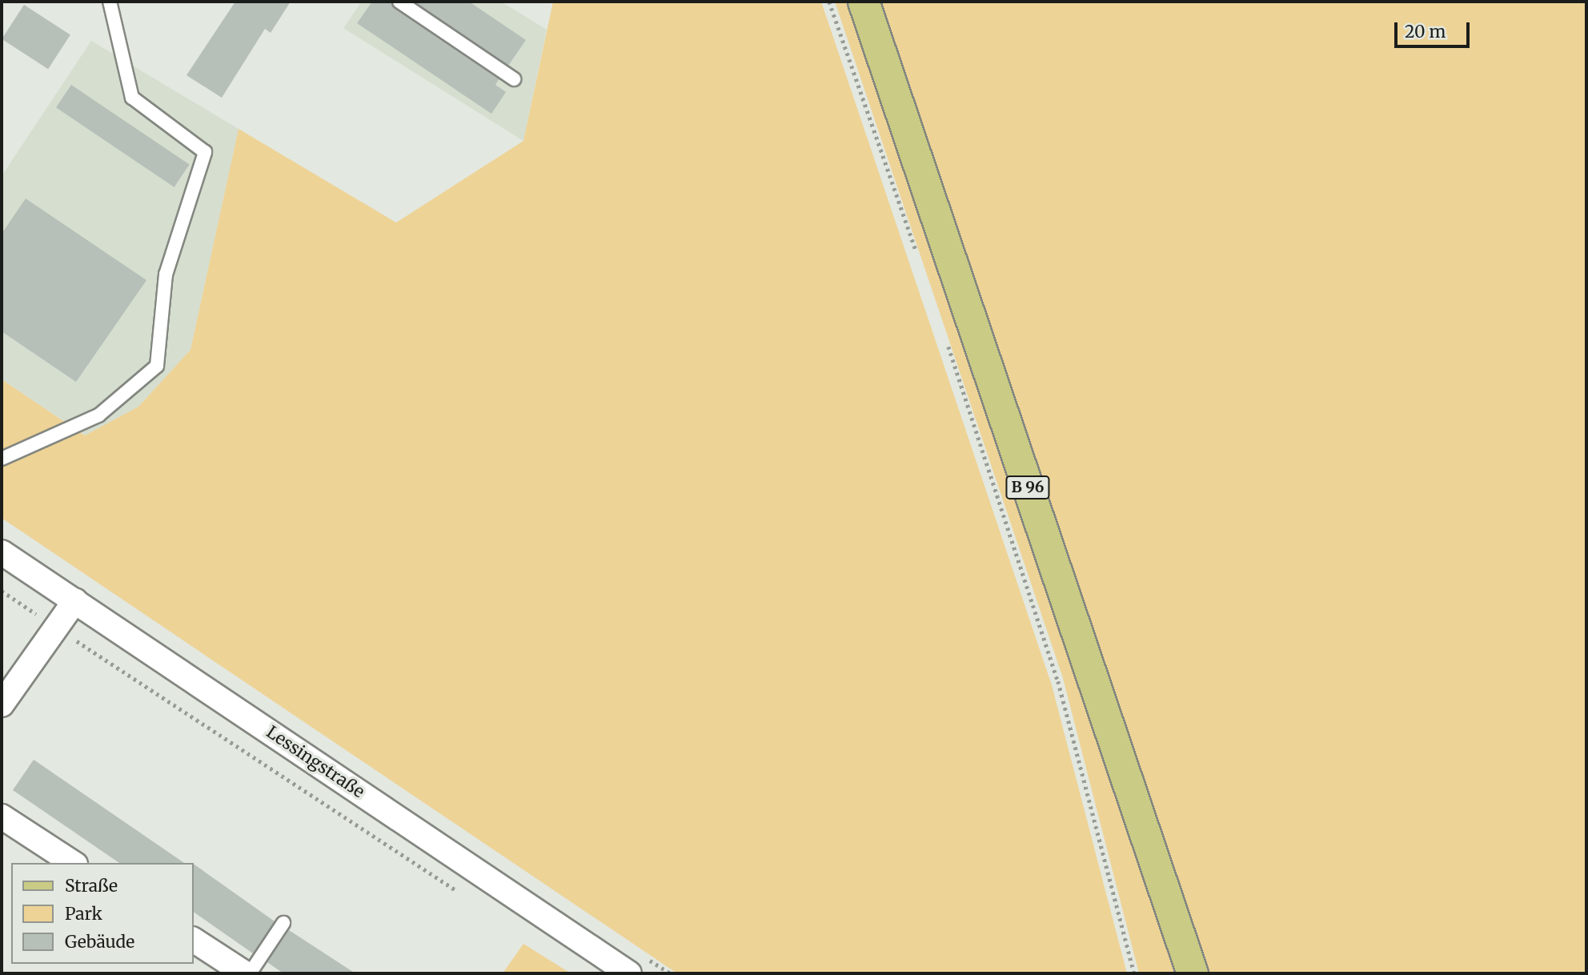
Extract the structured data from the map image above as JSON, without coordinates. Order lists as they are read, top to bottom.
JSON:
{
  "streets": {
    "main road": ["B 96"],
    "street": ["Lessingstraße"]
  },
  "legend": ["Straße", "Park", "Gebäude"],
  "scale_bar": "20 m"
}
